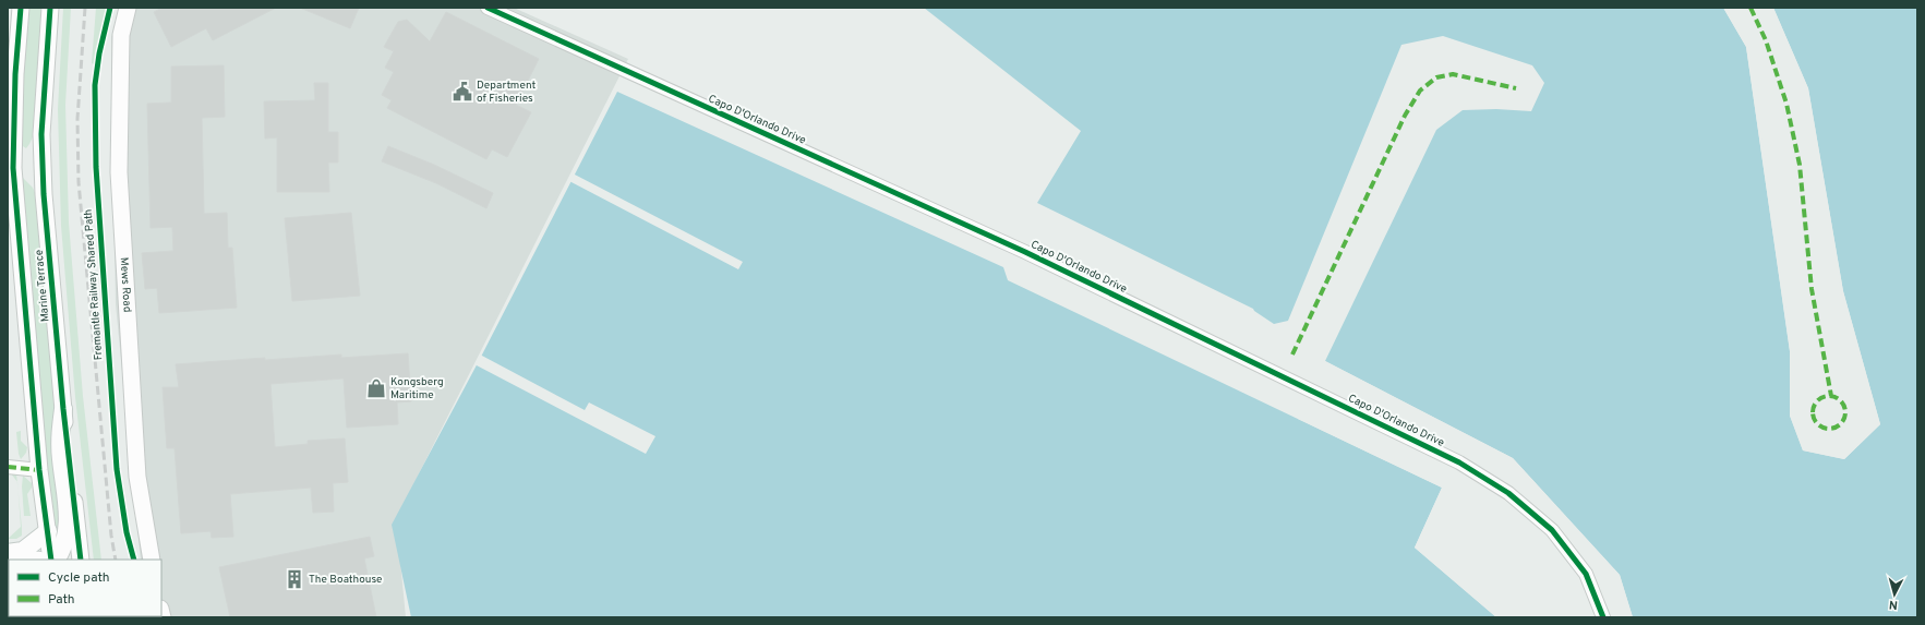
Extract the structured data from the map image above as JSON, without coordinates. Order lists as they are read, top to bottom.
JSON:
{
  "streets": {
    "street": ["Capo D'Orlando Drive", "Mews Road", "Marine Terrace"],
    "cycle path": ["Fremantle Railway Shared Path"]
  },
  "places": {
    "public building": ["Department of Fisheries"],
    "shop": ["Kongsberg Maritime"],
    "building": ["The Boathouse"]
  },
  "legend": ["Cycle path", "Path"],
  "north": "bottom"
}
